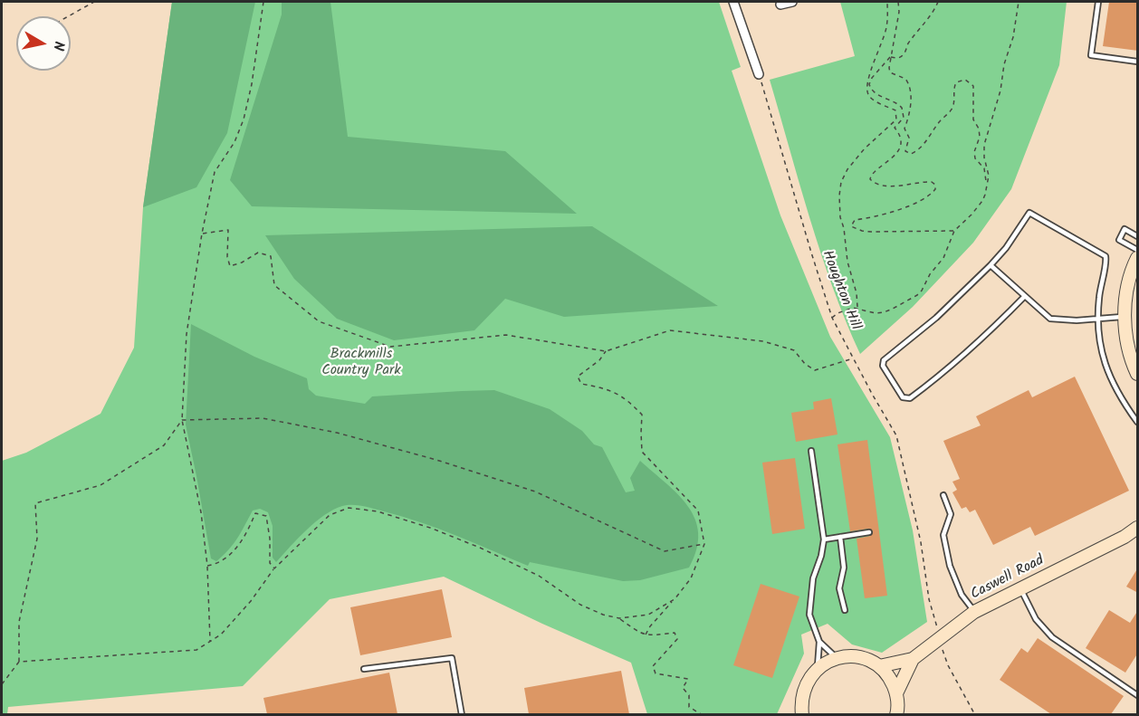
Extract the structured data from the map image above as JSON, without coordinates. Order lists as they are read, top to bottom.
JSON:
{
  "streets": {
    "street": ["Caswell Road"],
    "path": ["Houghton Hill"]
  },
  "parks": ["Brackmills Country Park"],
  "north": "right"
}
